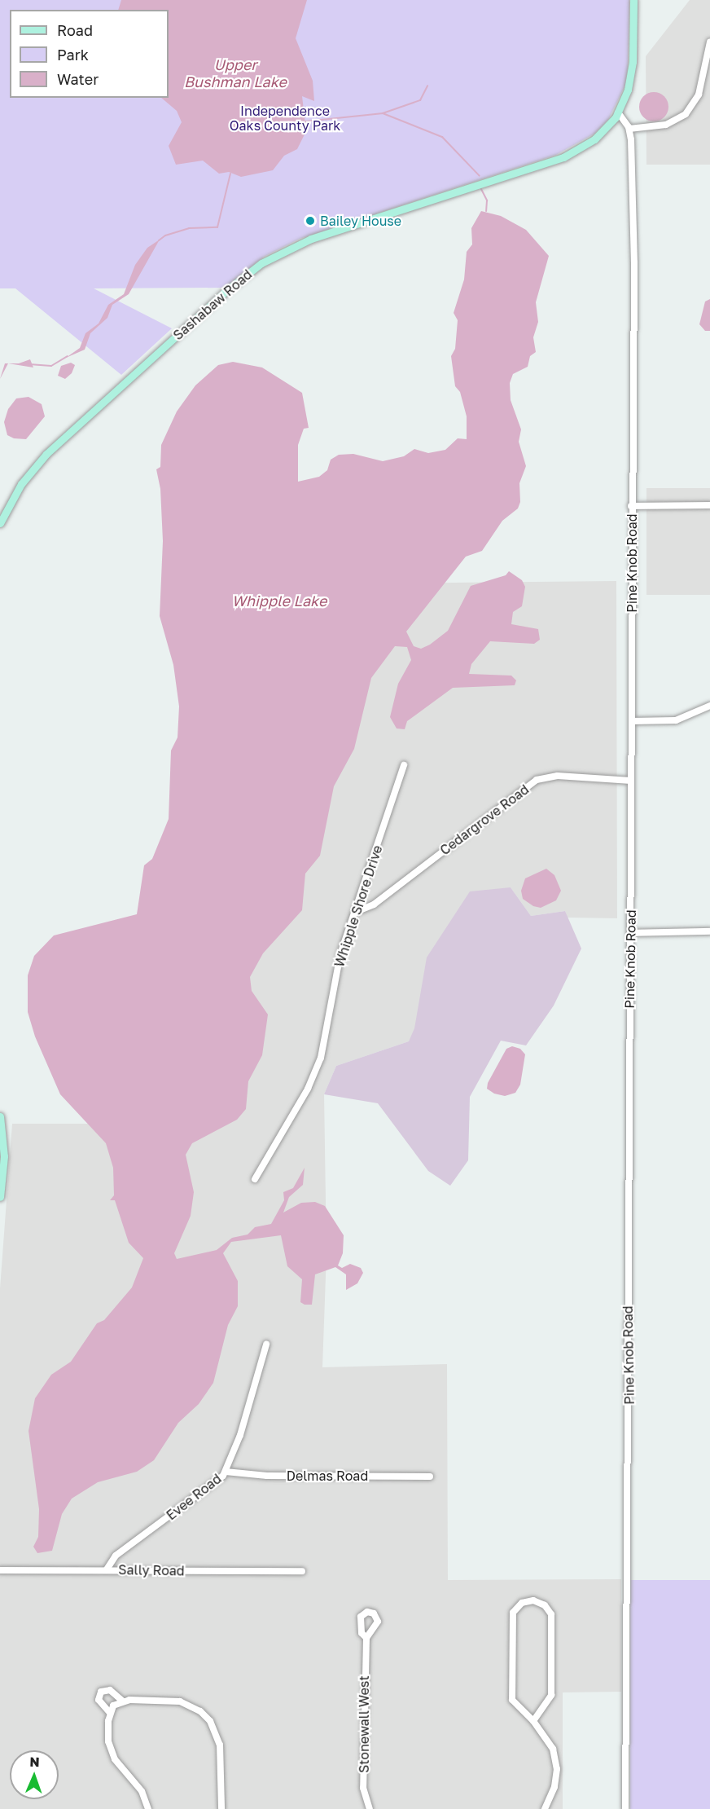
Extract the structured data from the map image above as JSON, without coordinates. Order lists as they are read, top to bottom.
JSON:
{
  "streets": {
    "main road": ["Sashabaw Road"],
    "street": [
      "Pine Knob Road",
      "Cedargrove Road",
      "Whipple Shore Drive",
      "Delmas Road",
      "Evee Road",
      "Sally Road",
      "Stonewall West"
    ]
  },
  "crossings": [
    ["Pine Knob Road", "Cedargrove Road"],
    ["Cedargrove Road", "Whipple Shore Drive"],
    ["Delmas Road", "Evee Road"],
    ["Evee Road", "Sally Road"]
  ],
  "water": ["Upper Bushman Lake", "Whipple Lake"],
  "parks": ["Independence Oaks County Park"],
  "places": ["Bailey House"],
  "legend": ["Road", "Park", "Water"],
  "north": "top"
}
